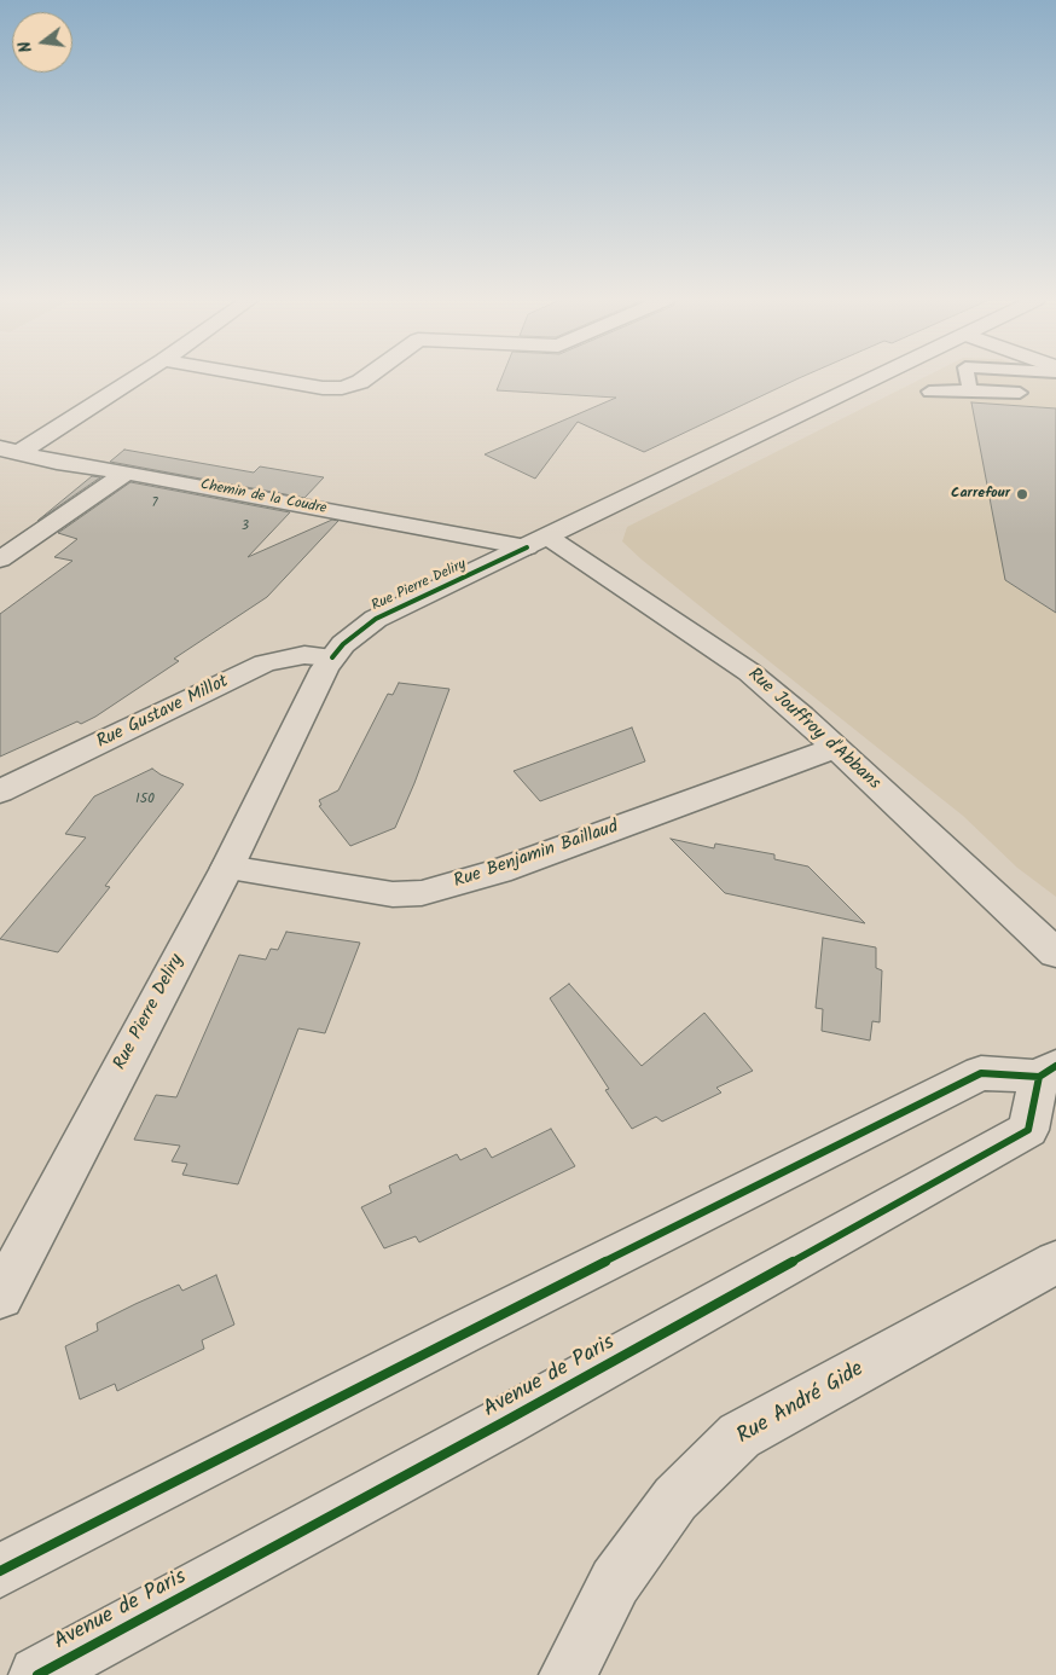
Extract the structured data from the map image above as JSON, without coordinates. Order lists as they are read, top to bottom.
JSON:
{
  "streets": {
    "street": [
      "Chemin de la Coudre",
      "Rue Pierre Deliry",
      "Rue Gustave Millot",
      "Rue Jouffroy d'Abbans",
      "Rue Benjamin Baillaud",
      "Avenue de Paris",
      "Rue André Gide"
    ]
  },
  "crossings": [
    ["Chemin de la Coudre", "Rue Pierre Deliry"],
    ["Chemin de la Coudre", "Rue Jouffroy d'Abbans"],
    ["Rue Pierre Deliry", "Rue Gustave Millot"],
    ["Rue Pierre Deliry", "Rue Jouffroy d'Abbans"],
    ["Rue Pierre Deliry", "Rue Benjamin Baillaud"],
    ["Rue Jouffroy d'Abbans", "Rue Benjamin Baillaud"]
  ],
  "places": ["Carrefour"],
  "house_numbers": ["7", "3", "150"],
  "north": "left"
}
